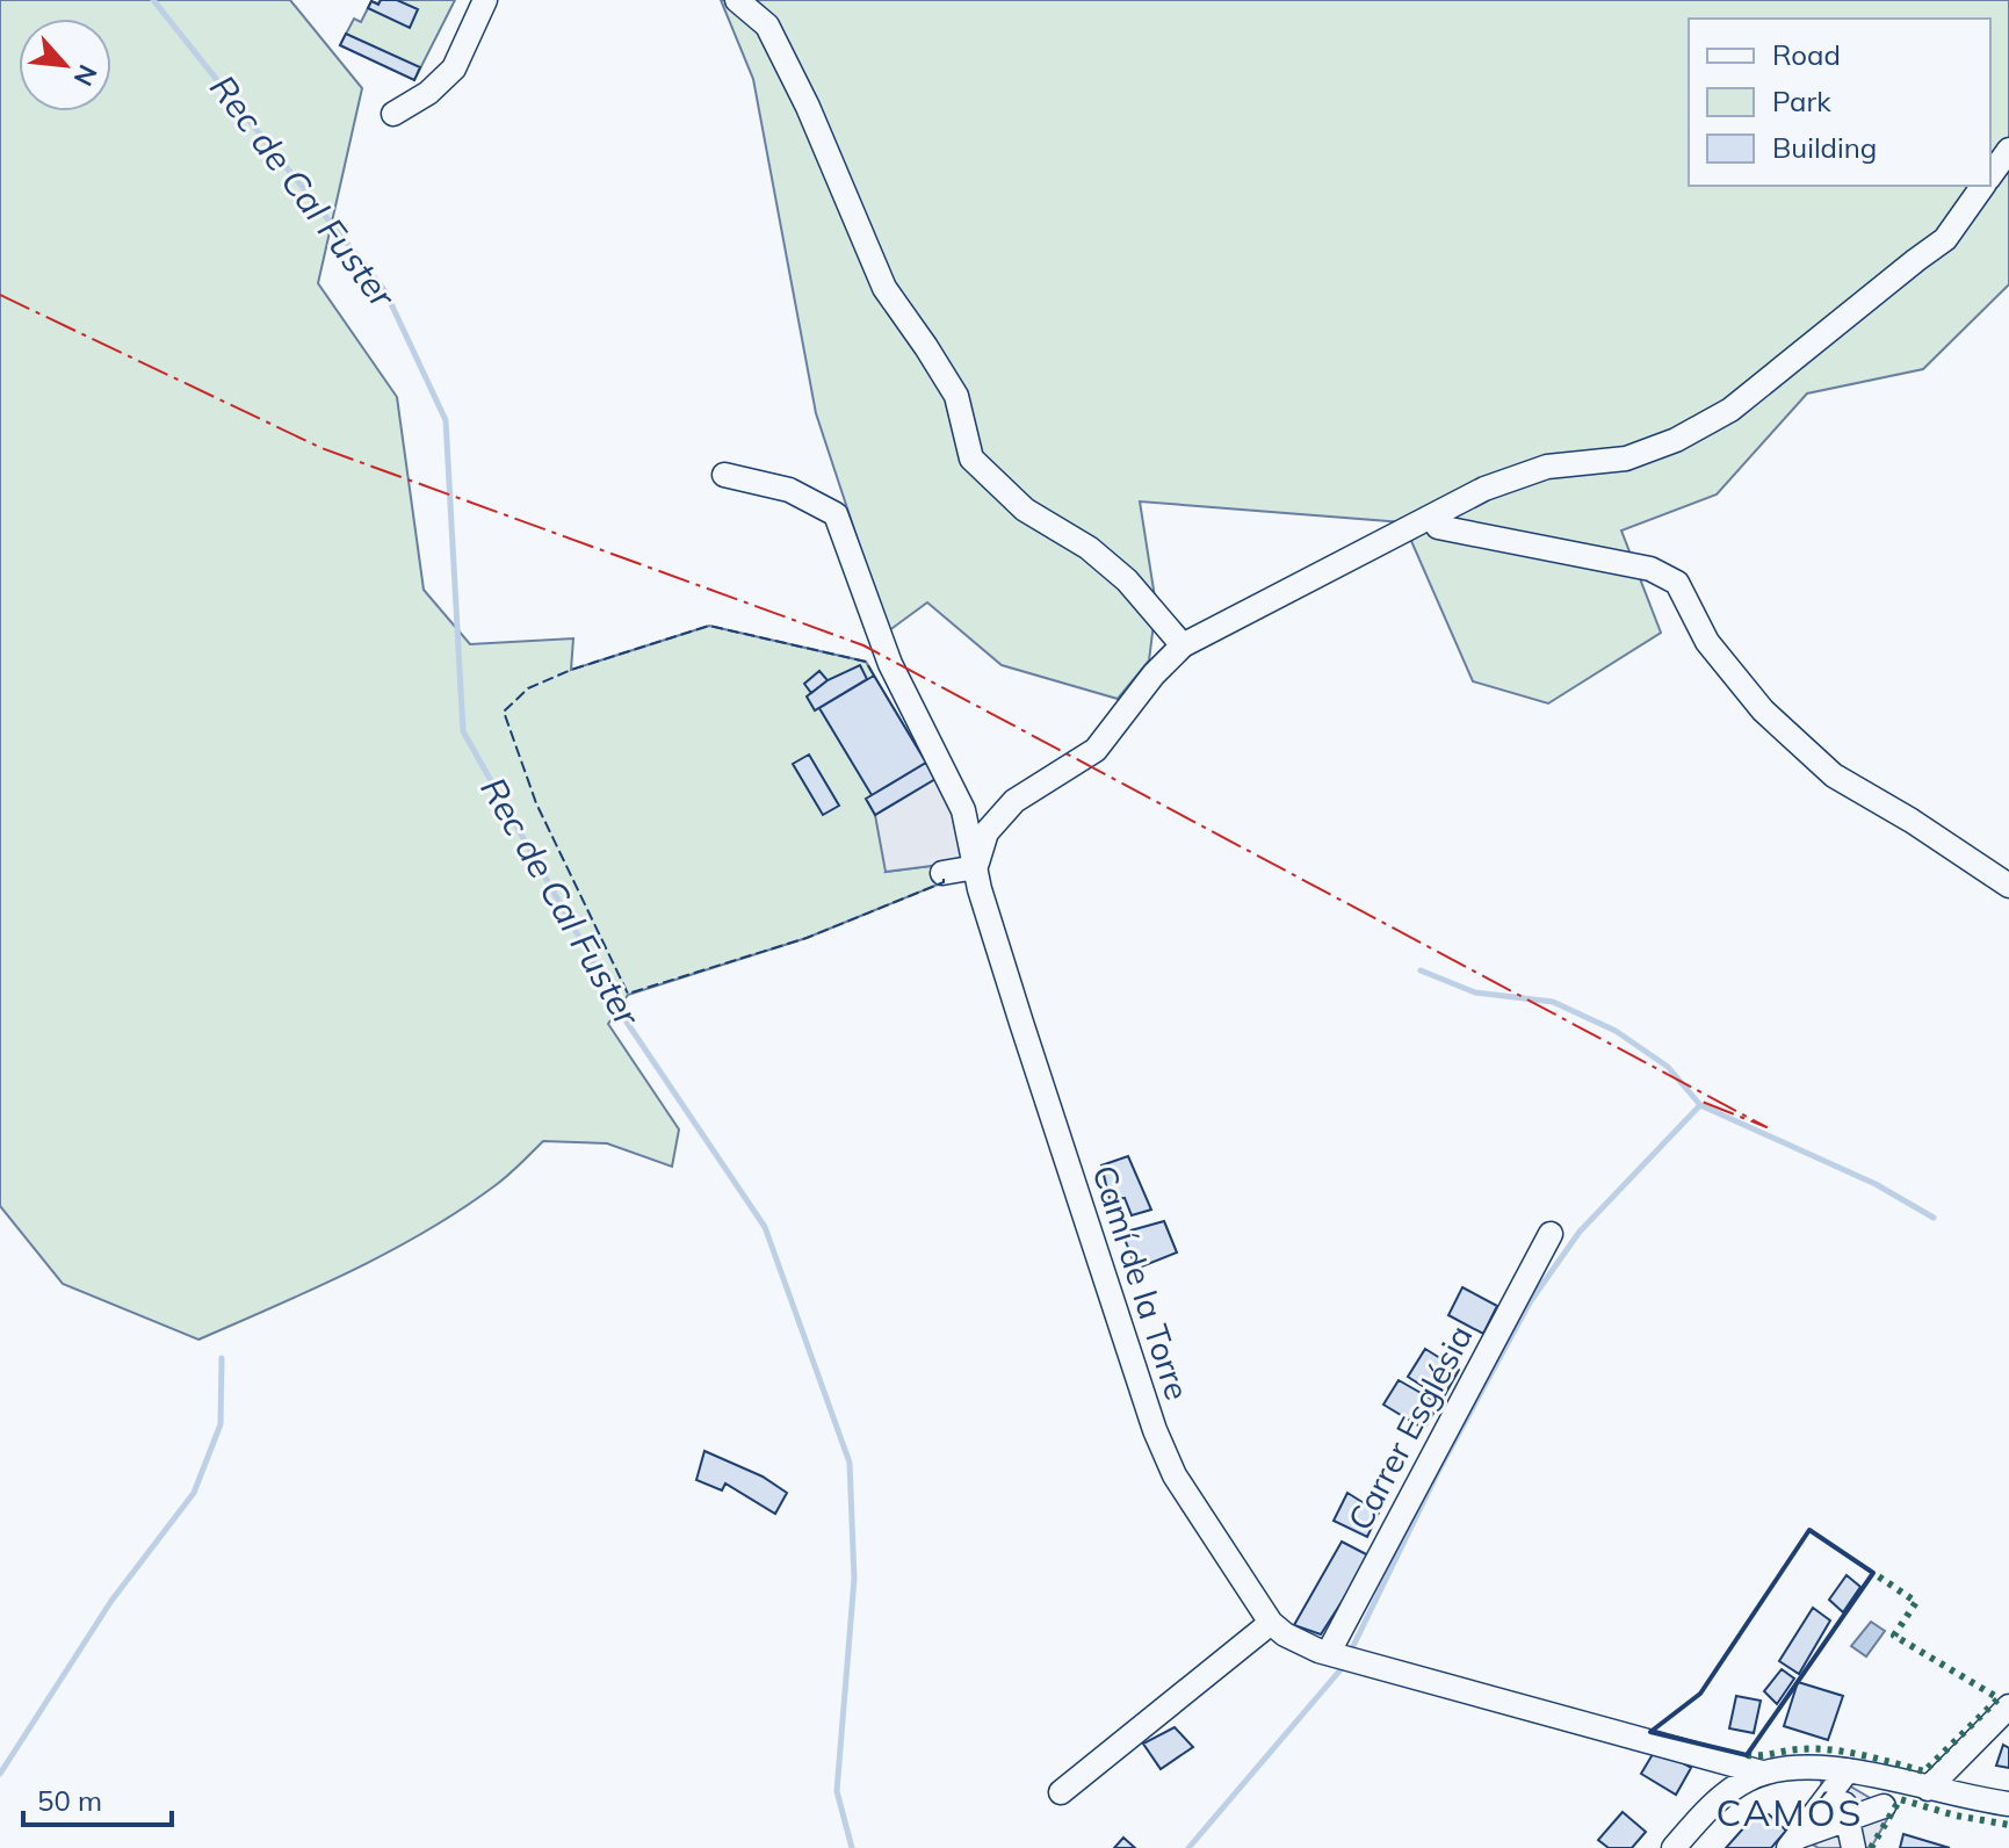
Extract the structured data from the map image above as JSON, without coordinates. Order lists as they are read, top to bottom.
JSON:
{
  "streets": {
    "street": ["Camí de la Torre", "Carrer Església"]
  },
  "crossings": [
    ["Camí de la Torre", "Carrer Església"]
  ],
  "districts": ["CAMÓS"],
  "water": ["Rec de Cal Fuster"],
  "legend": ["Road", "Park", "Building"],
  "scale_bar": "50 m",
  "north": "bottom right"
}
